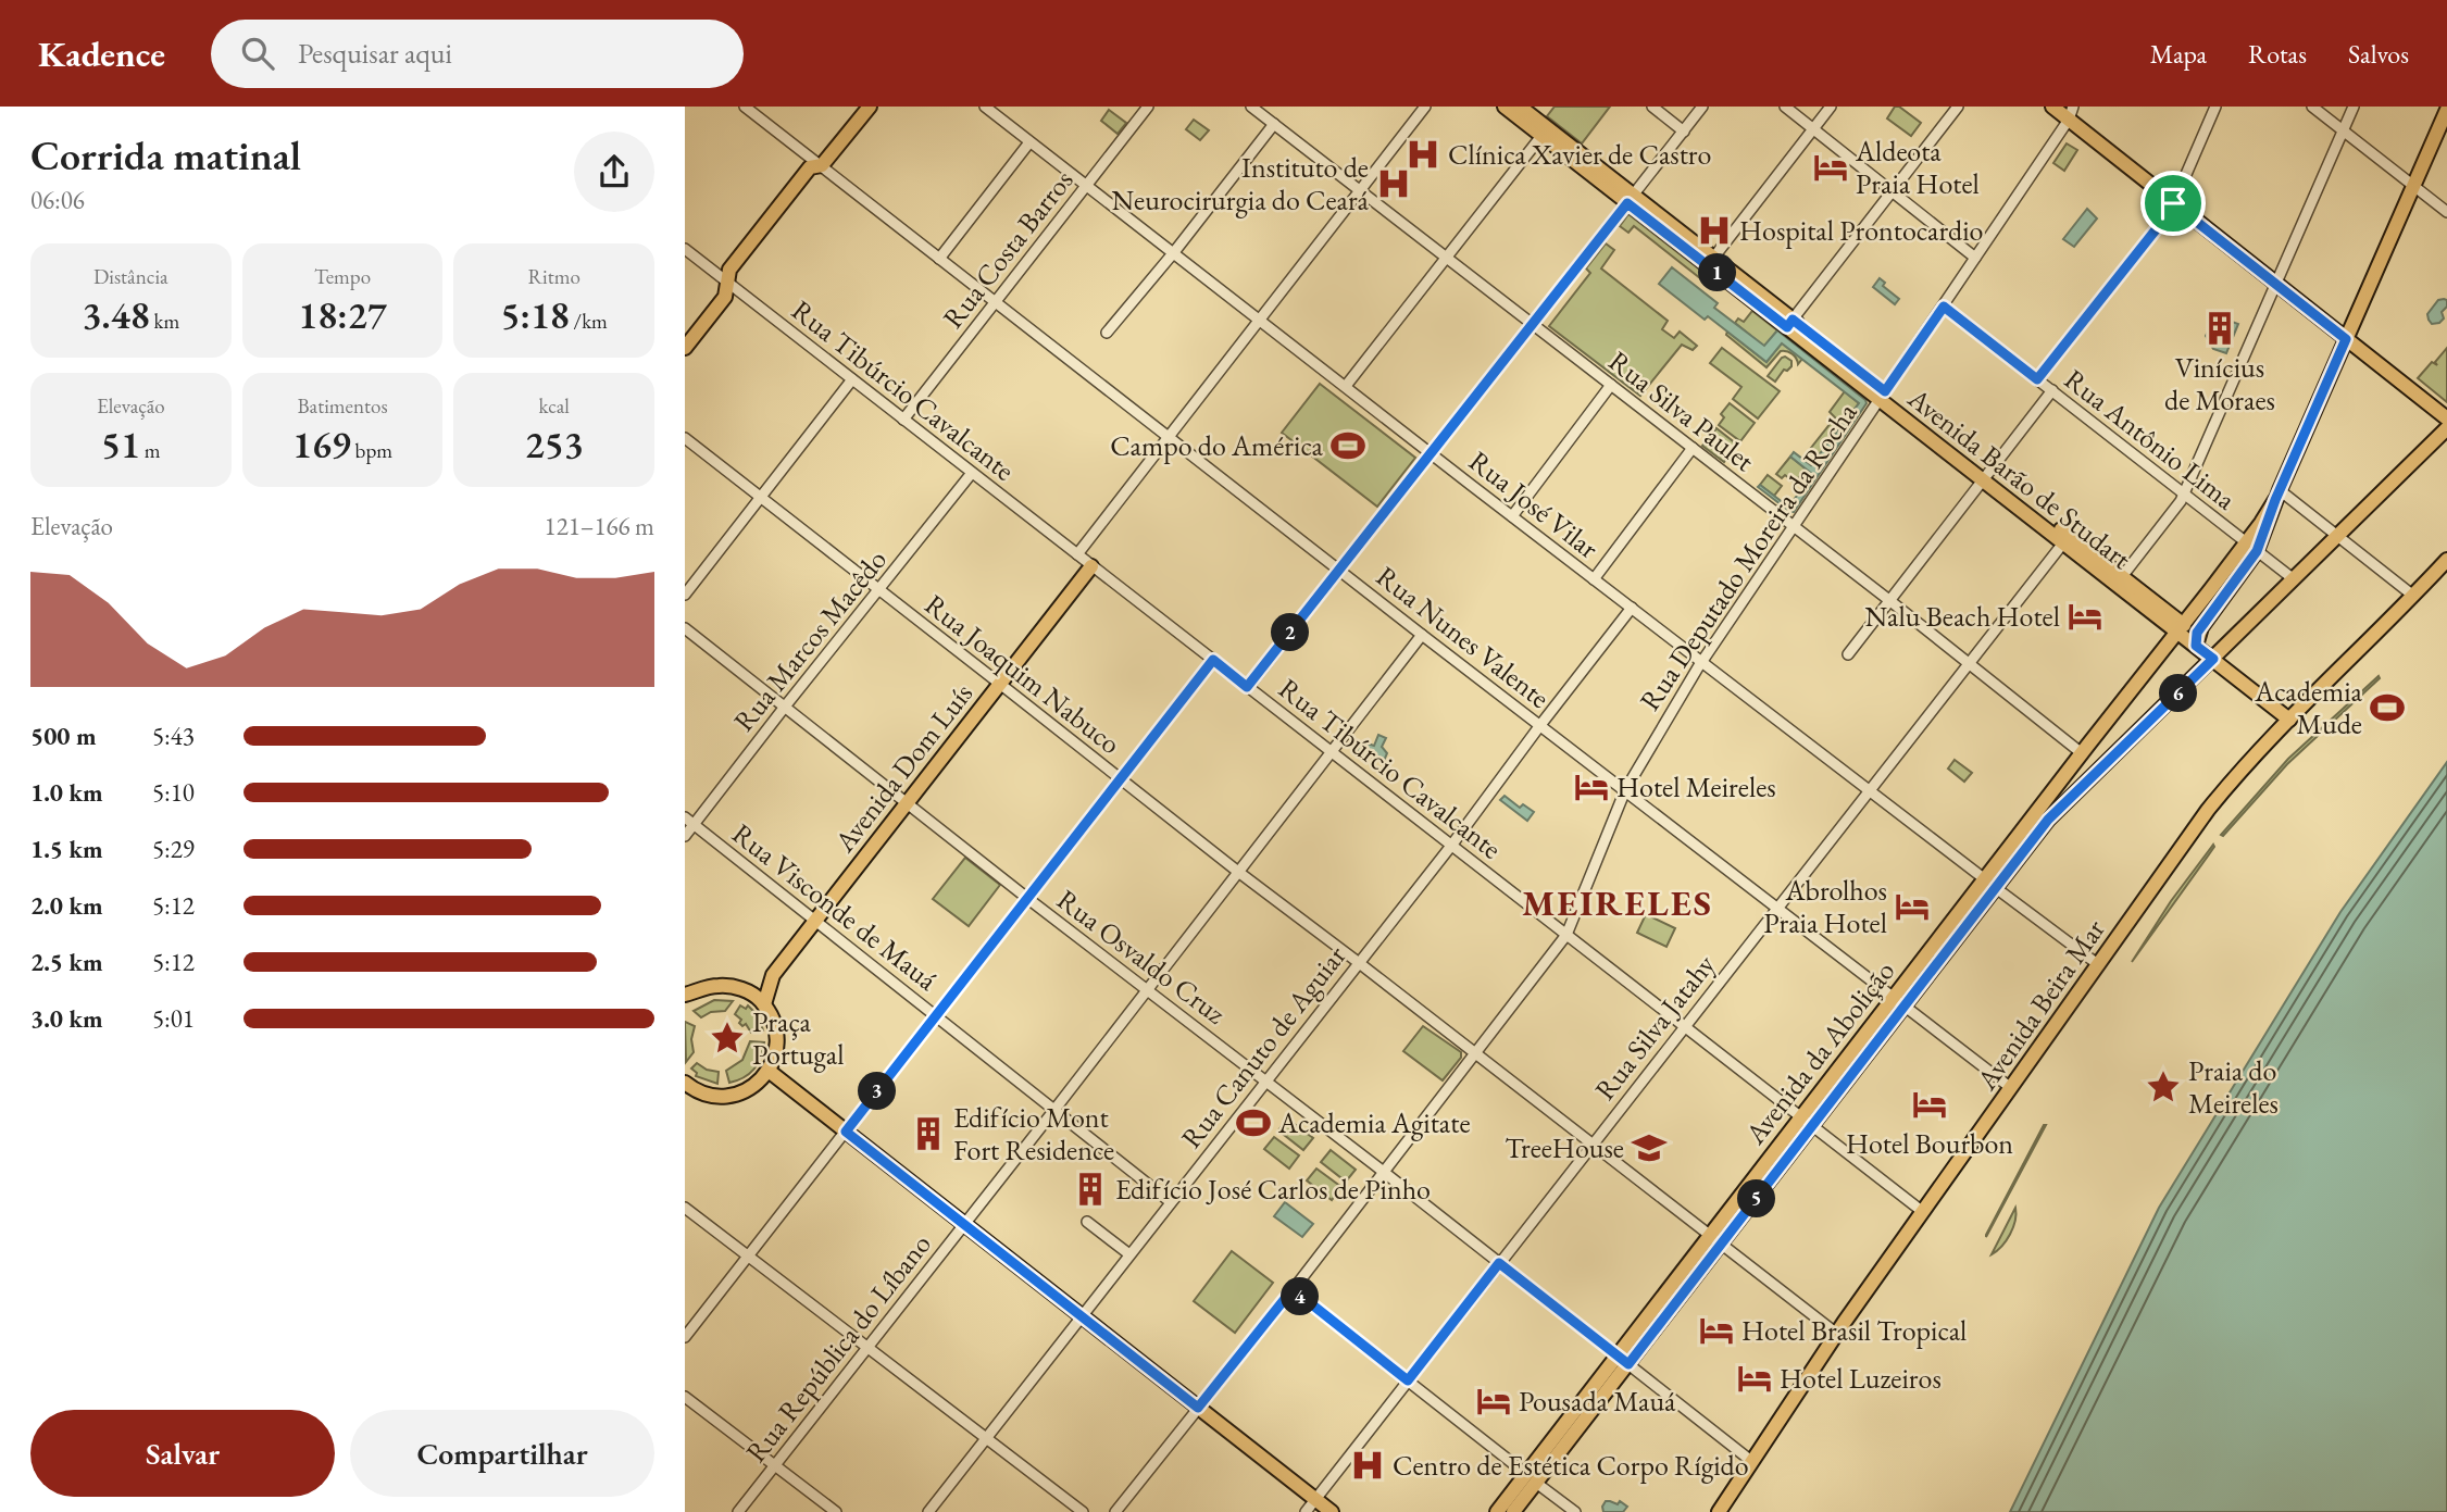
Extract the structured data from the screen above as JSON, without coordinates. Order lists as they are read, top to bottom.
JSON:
{
  "streets": {
    "main road": [
      "Avenida Barão de Studart",
      "Avenida Dom Luís",
      "Avenida Beira Mar",
      "Avenida da Abolição"
    ],
    "street": [
      "Rua Costa Barros",
      "Rua Tibúrcio Cavalcante",
      "Rua Silva Paulet",
      "Rua Antônio Lima",
      "Rua José Vilar",
      "Rua Deputado Moreira da Rocha",
      "Rua Nunes Valente",
      "Rua Marcos Macêdo",
      "Rua Joaquim Nabuco",
      "Rua Visconde de Mauá",
      "Rua Osvaldo Cruz",
      "Rua Silva Jatahy",
      "Rua Canuto de Aguiar",
      "Rua República do Líbano"
    ]
  },
  "crossings": [
    ["Rua Costa Barros", "Rua Tibúrcio Cavalcante"],
    ["Rua Costa Barros", "Rua José Vilar"],
    ["Rua Costa Barros", "Rua Nunes Valente"],
    ["Rua Tibúrcio Cavalcante", "Rua Deputado Moreira da Rocha"],
    ["Rua Tibúrcio Cavalcante", "Rua Marcos Macêdo"],
    ["Rua Tibúrcio Cavalcante", "Avenida Dom Luís"],
    ["Rua Tibúrcio Cavalcante", "Avenida Beira Mar"],
    ["Rua Tibúrcio Cavalcante", "Rua Silva Jatahy"],
    ["Rua Tibúrcio Cavalcante", "Rua Canuto de Aguiar"],
    ["Rua Tibúrcio Cavalcante", "Avenida da Abolição"],
    ["Rua Tibúrcio Cavalcante", "Rua República do Líbano"],
    ["Rua Silva Paulet", "Rua Deputado Moreira da Rocha"],
    ["Rua Silva Paulet", "Rua Silva Jatahy"],
    ["Rua Silva Paulet", "Avenida da Abolição"],
    ["Rua Antônio Lima", "Rua Deputado Moreira da Rocha"],
    ["Rua Antônio Lima", "Avenida da Abolição"],
    ["Avenida Barão de Studart", "Rua Deputado Moreira da Rocha"],
    ["Avenida Barão de Studart", "Avenida Beira Mar"],
    ["Avenida Barão de Studart", "Rua Silva Jatahy"],
    ["Avenida Barão de Studart", "Avenida da Abolição"],
    ["Rua José Vilar", "Rua Deputado Moreira da Rocha"],
    ["Rua José Vilar", "Avenida Beira Mar"],
    ["Rua José Vilar", "Rua Silva Jatahy"],
    ["Rua José Vilar", "Rua Canuto de Aguiar"],
    ["Rua José Vilar", "Avenida da Abolição"],
    ["Rua Deputado Moreira da Rocha", "Rua Nunes Valente"],
    ["Rua Deputado Moreira da Rocha", "Rua Joaquim Nabuco"],
    ["Rua Deputado Moreira da Rocha", "Rua Osvaldo Cruz"],
    ["Rua Nunes Valente", "Avenida Beira Mar"],
    ["Rua Nunes Valente", "Rua Silva Jatahy"],
    ["Rua Nunes Valente", "Rua Canuto de Aguiar"],
    ["Rua Nunes Valente", "Avenida da Abolição"],
    ["Rua Nunes Valente", "Rua República do Líbano"],
    ["Rua Marcos Macêdo", "Rua Joaquim Nabuco"],
    ["Rua Marcos Macêdo", "Rua Visconde de Mauá"],
    ["Rua Marcos Macêdo", "Rua Osvaldo Cruz"],
    ["Rua Joaquim Nabuco", "Avenida Dom Luís"],
    ["Rua Joaquim Nabuco", "Avenida Beira Mar"],
    ["Rua Joaquim Nabuco", "Rua Silva Jatahy"],
    ["Rua Joaquim Nabuco", "Rua Canuto de Aguiar"],
    ["Rua Joaquim Nabuco", "Avenida da Abolição"],
    ["Rua Joaquim Nabuco", "Rua República do Líbano"],
    ["Avenida Dom Luís", "Rua Visconde de Mauá"],
    ["Avenida Dom Luís", "Rua Osvaldo Cruz"],
    ["Rua Visconde de Mauá", "Rua Canuto de Aguiar"],
    ["Rua Visconde de Mauá", "Rua República do Líbano"],
    ["Rua Osvaldo Cruz", "Avenida Beira Mar"],
    ["Rua Osvaldo Cruz", "Rua Silva Jatahy"],
    ["Rua Osvaldo Cruz", "Rua Canuto de Aguiar"],
    ["Rua Osvaldo Cruz", "Avenida da Abolição"],
    ["Rua Osvaldo Cruz", "Rua República do Líbano"]
  ],
  "districts": ["MEIRELES"],
  "places": {
    "hospital": [
      "Clínica Xavier de Castro",
      "Instituto de Neurocirurgia do Ceará",
      "Hospital Prontocardio",
      "Centro de Estética Corpo Rígido"
    ],
    "hotel": [
      "Aldeota Praia Hotel",
      "Nalu Beach Hotel",
      "Hotel Meireles",
      "Abrolhos Praia Hotel",
      "Hotel Bourbon",
      "Hotel Brasil Tropical",
      "Hotel Luzeiros",
      "Pousada Mauá"
    ],
    "building": ["Vinícius de Moraes", "Edifício Mont Fort Residence", "Edifício José Carlos de Pinho"],
    "sports": ["Campo do América", "Academia Mude", "Academia Agitate"],
    "place": ["Praça Portugal", "Praia do Meireles"],
    "school or university": ["TreeHouse"]
  },
  "page": {
    "header": "Kadence",
    "search": "Pesquisar aqui",
    "nav": ["Mapa", "Rotas", "Salvos"],
    "heading": ["Corrida matinal", "06:06"],
    "stats": [
      ["Distância", "3.48 km"],
      ["Tempo", "18:27"],
      ["Ritmo", "5:18 /km"],
      ["Elevação", "51 m"],
      ["Batimentos", "169 bpm"],
      ["kcal", "253"]
    ],
    "pins": [
      "1",
      "2",
      "6",
      "3",
      "5",
      "4"
    ],
    "chart": ["Elevação", "121–166 m"],
    "list": [
      {
        "name": "500 m",
        "note": "5:43"
      },
      {
        "name": "1.0 km",
        "note": "5:10"
      },
      {
        "name": "1.5 km",
        "note": "5:29"
      },
      {
        "name": "2.0 km",
        "note": "5:12"
      },
      {
        "name": "2.5 km",
        "note": "5:12"
      },
      {
        "name": "3.0 km",
        "note": "5:01"
      }
    ],
    "buttons": ["Salvar", "Compartilhar"]
  }
}
